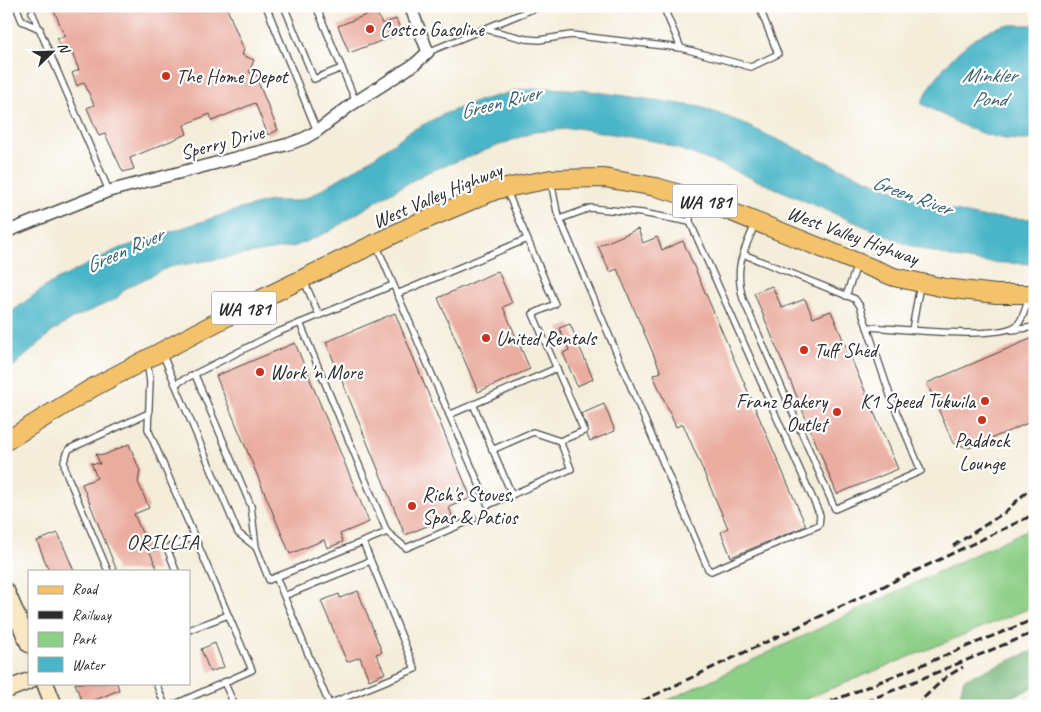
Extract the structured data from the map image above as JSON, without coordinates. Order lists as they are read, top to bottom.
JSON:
{
  "streets": {
    "main road": ["West Valley Highway", "WA 181"],
    "street": ["Sperry Drive"]
  },
  "districts": ["ORILLIA"],
  "water": ["Minkler Pond", "Green River"],
  "places": [
    "Costco Gasoline",
    "The Home Depot",
    "United Rentals",
    "Tuff Shed",
    "Work 'n More",
    "K1 Speed Tukwila",
    "Franz Bakery Outlet",
    "Paddock Lounge",
    "Rich's Stoves, Spas & Patios"
  ],
  "legend": [
    "Road",
    "Railway",
    "Park",
    "Water"
  ],
  "north": "top right"
}
